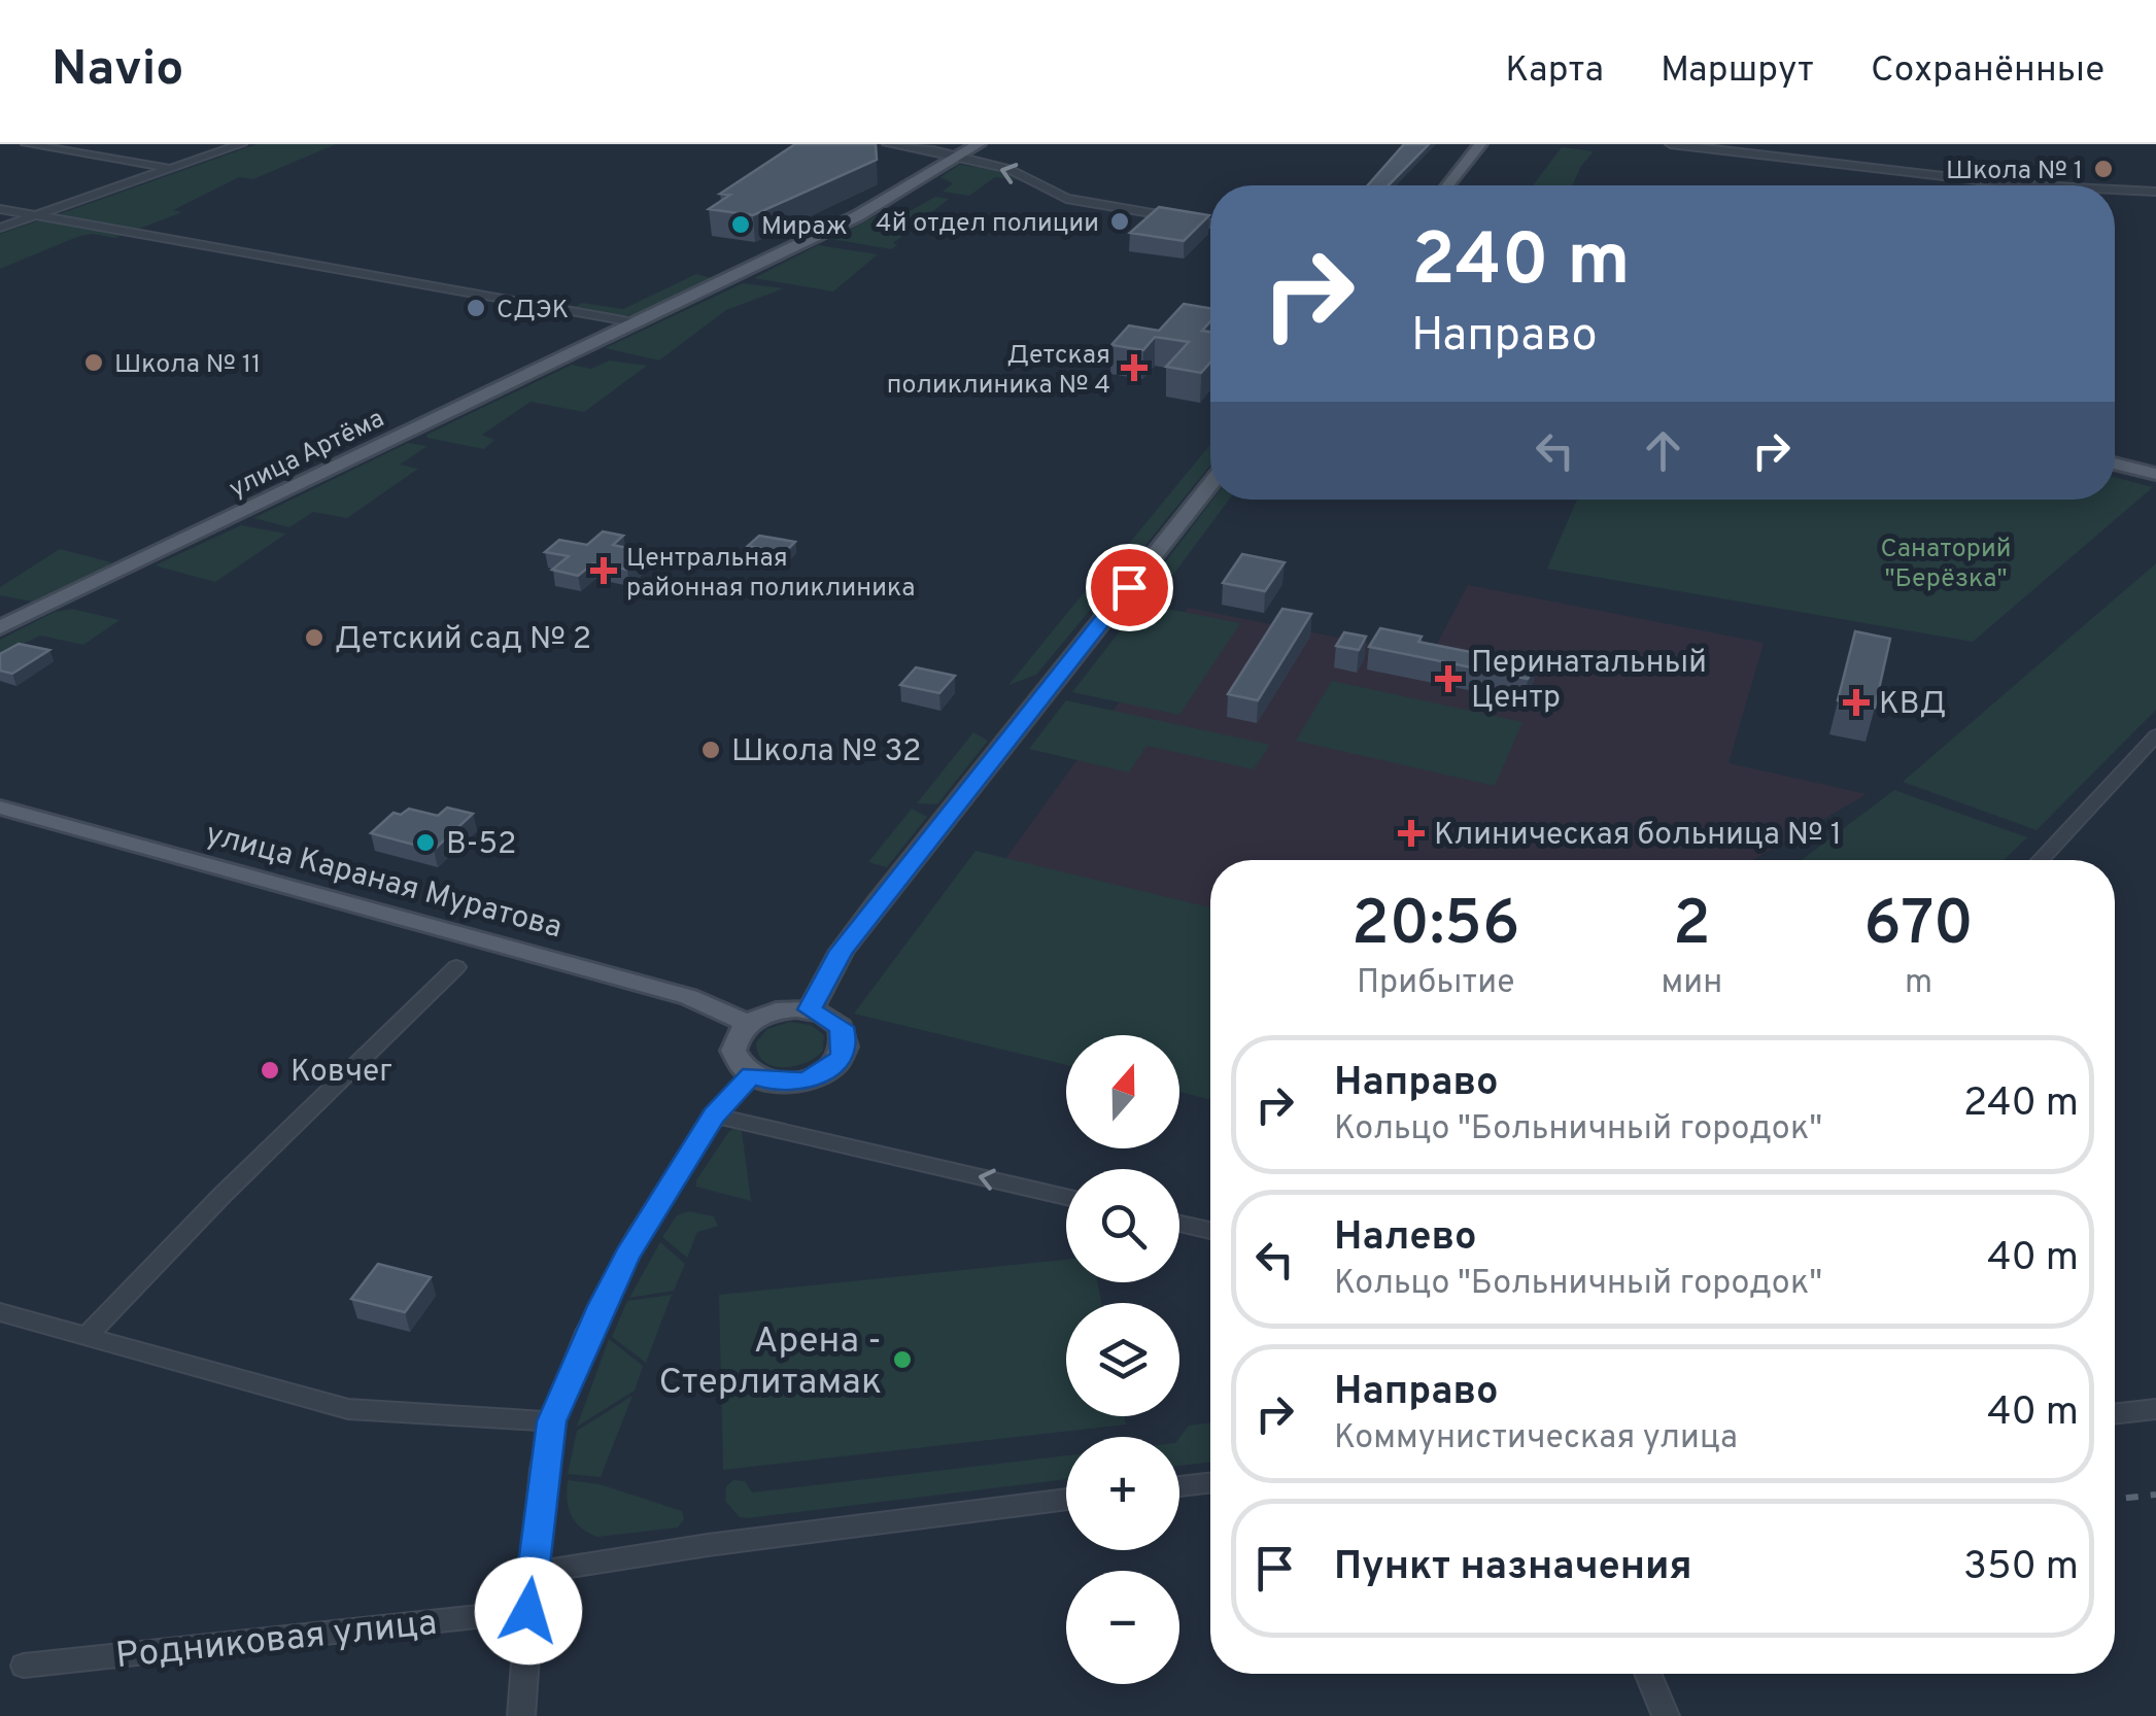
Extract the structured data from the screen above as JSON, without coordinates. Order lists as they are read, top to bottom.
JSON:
{
  "streets": {
    "main road": ["улица Артёма", "улица Караная Муратова"],
    "street": ["Родниковая улица"]
  },
  "parks": ["Санаторий \"Берёзка\""],
  "places": {
    "other": [
      "Школа № 1",
      "4й отдел полиции",
      "Мираж",
      "СДЭК",
      "Школа № 11",
      "Детский сад № 2",
      "Школа № 32",
      "B-52",
      "Ковчег",
      "Арена - Стерлитамак"
    ],
    "health": [
      "Детская поликлиника № 4",
      "Центральная районная поликлиника",
      "Перинатальный Центр",
      "КВД",
      "Клиническая больница № 1"
    ]
  },
  "north": "top",
  "page": {
    "header": "Navio",
    "nav": ["Карта", "Маршрут", "Сохранённые"],
    "turn": ["240 m", "Направо"],
    "eta": [
      "20:56",
      "Прибытие",
      "2",
      "мин",
      "670",
      "m"
    ],
    "map_buttons": ["+", "−"],
    "list": [
      {
        "name": "Направо",
        "note": "Кольцо \"Больничный городок\"",
        "value": "240 m"
      },
      {
        "name": "Налево",
        "note": "Кольцо \"Больничный городок\"",
        "value": "40 m"
      },
      {
        "name": "Направо",
        "note": "Коммунистическая улица",
        "value": "40 m"
      },
      {
        "name": "Пункт назначения",
        "value": "350 m"
      }
    ]
  }
}
